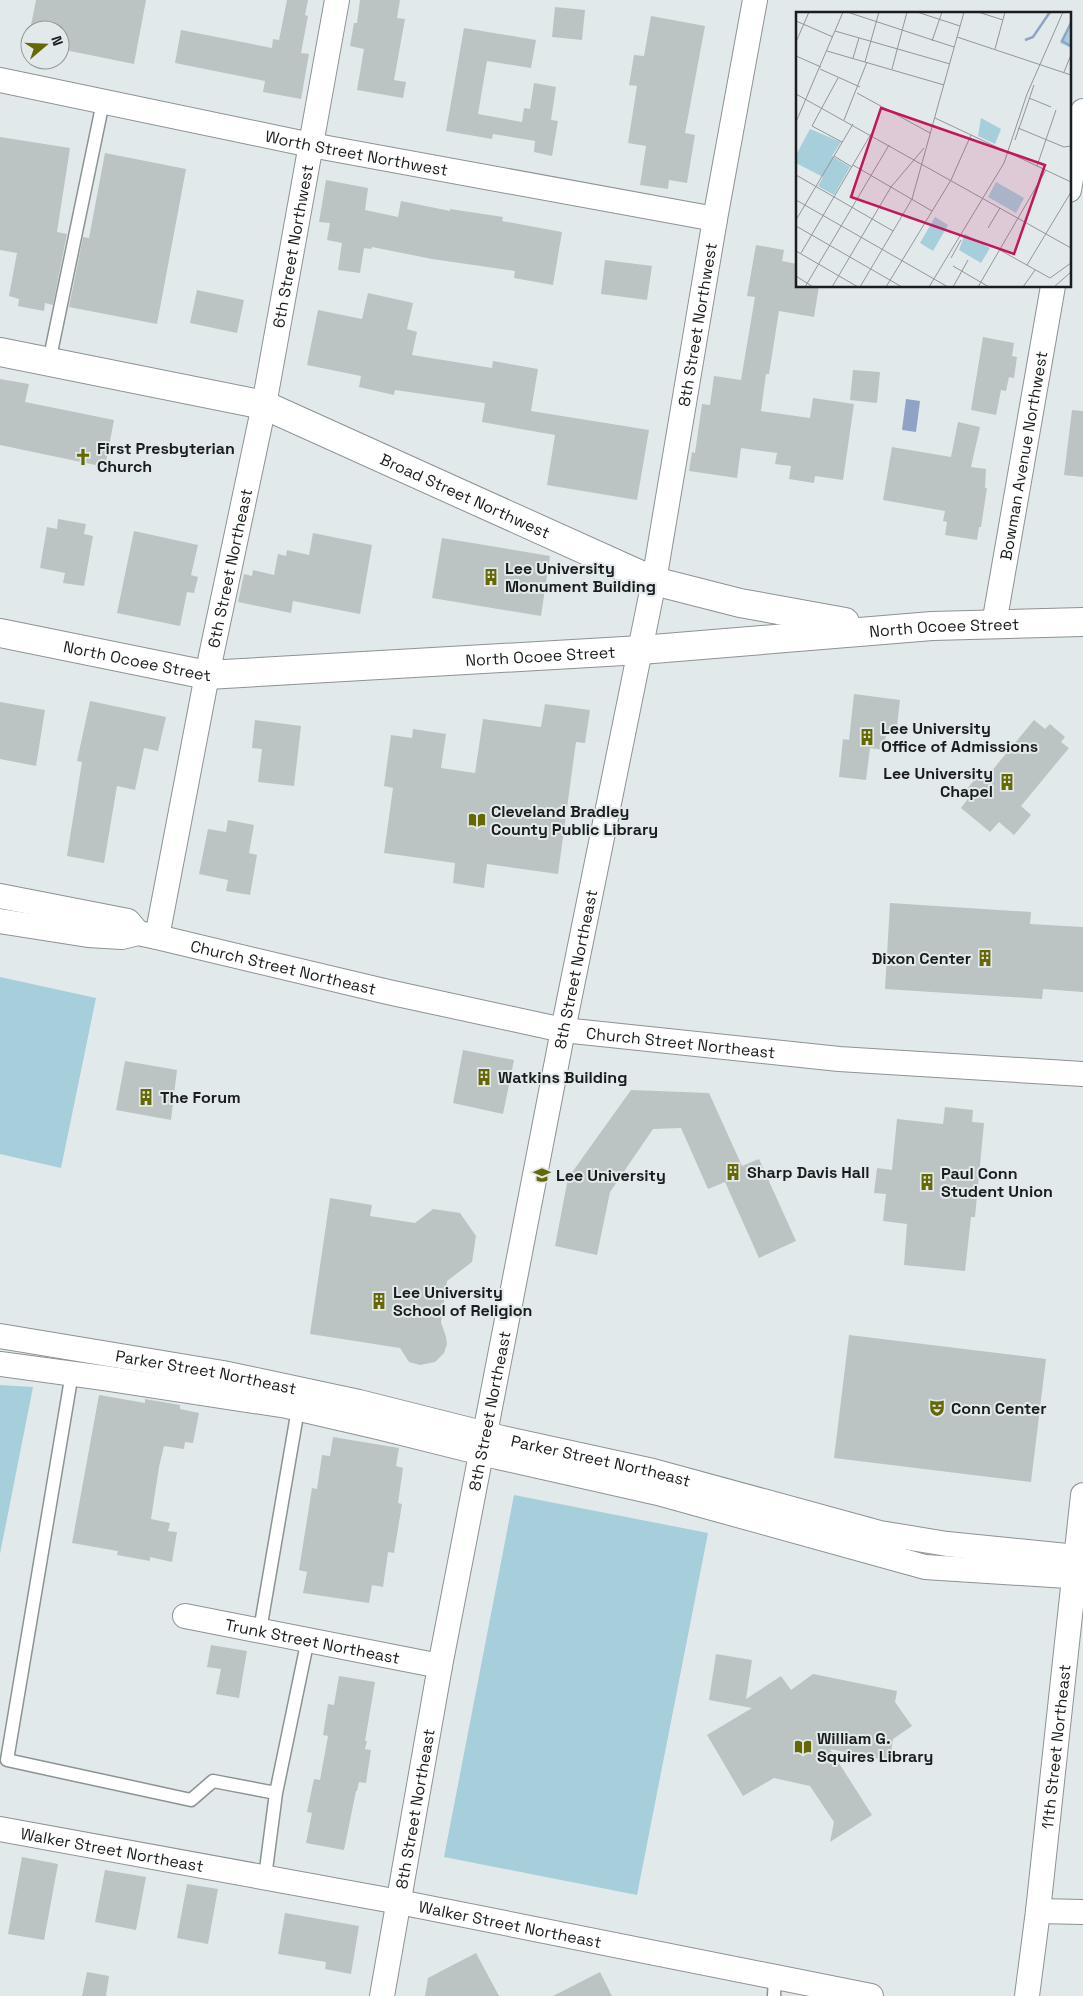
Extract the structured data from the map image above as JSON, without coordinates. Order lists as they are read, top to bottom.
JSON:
{
  "streets": {
    "main road": ["Broad Street Northwest", "North Ocoee Street"],
    "street": [
      "Worth Street Northwest",
      "6th Street Northwest",
      "8th Street Northwest",
      "Bowman Avenue Northwest",
      "6th Street Northeast",
      "Church Street Northeast",
      "8th Street Northeast",
      "Parker Street Northeast",
      "Trunk Street Northeast",
      "11th Street Northeast",
      "Walker Street Northeast"
    ]
  },
  "crossings": [
    ["Worth Street Northwest", "6th Street Northwest"],
    ["Worth Street Northwest", "8th Street Northwest"],
    ["6th Street Northwest", "Broad Street Northwest"],
    ["6th Street Northwest", "6th Street Northeast"],
    ["8th Street Northwest", "Broad Street Northwest"],
    ["8th Street Northwest", "North Ocoee Street"],
    ["8th Street Northwest", "8th Street Northeast"],
    ["Bowman Avenue Northwest", "North Ocoee Street"],
    ["Broad Street Northwest", "6th Street Northeast"],
    ["Broad Street Northwest", "North Ocoee Street"],
    ["6th Street Northeast", "North Ocoee Street"],
    ["6th Street Northeast", "Church Street Northeast"],
    ["North Ocoee Street", "8th Street Northeast"],
    ["Church Street Northeast", "8th Street Northeast"],
    ["8th Street Northeast", "Parker Street Northeast"],
    ["8th Street Northeast", "Trunk Street Northeast"],
    ["8th Street Northeast", "Walker Street Northeast"],
    ["Parker Street Northeast", "11th Street Northeast"]
  ],
  "places": {
    "church": ["First Presbyterian Church"],
    "building": [
      "Lee University Monument Building",
      "Lee University Office of Admissions",
      "Lee University Chapel",
      "Dixon Center",
      "Watkins Building",
      "The Forum",
      "Sharp Davis Hall",
      "Paul Conn Student Union",
      "Lee University School of Religion"
    ],
    "library": ["Cleveland Bradley County Public Library", "William G. Squires Library"],
    "school or university": ["Lee University"],
    "theatre": ["Conn Center"]
  },
  "north": "right"
}
